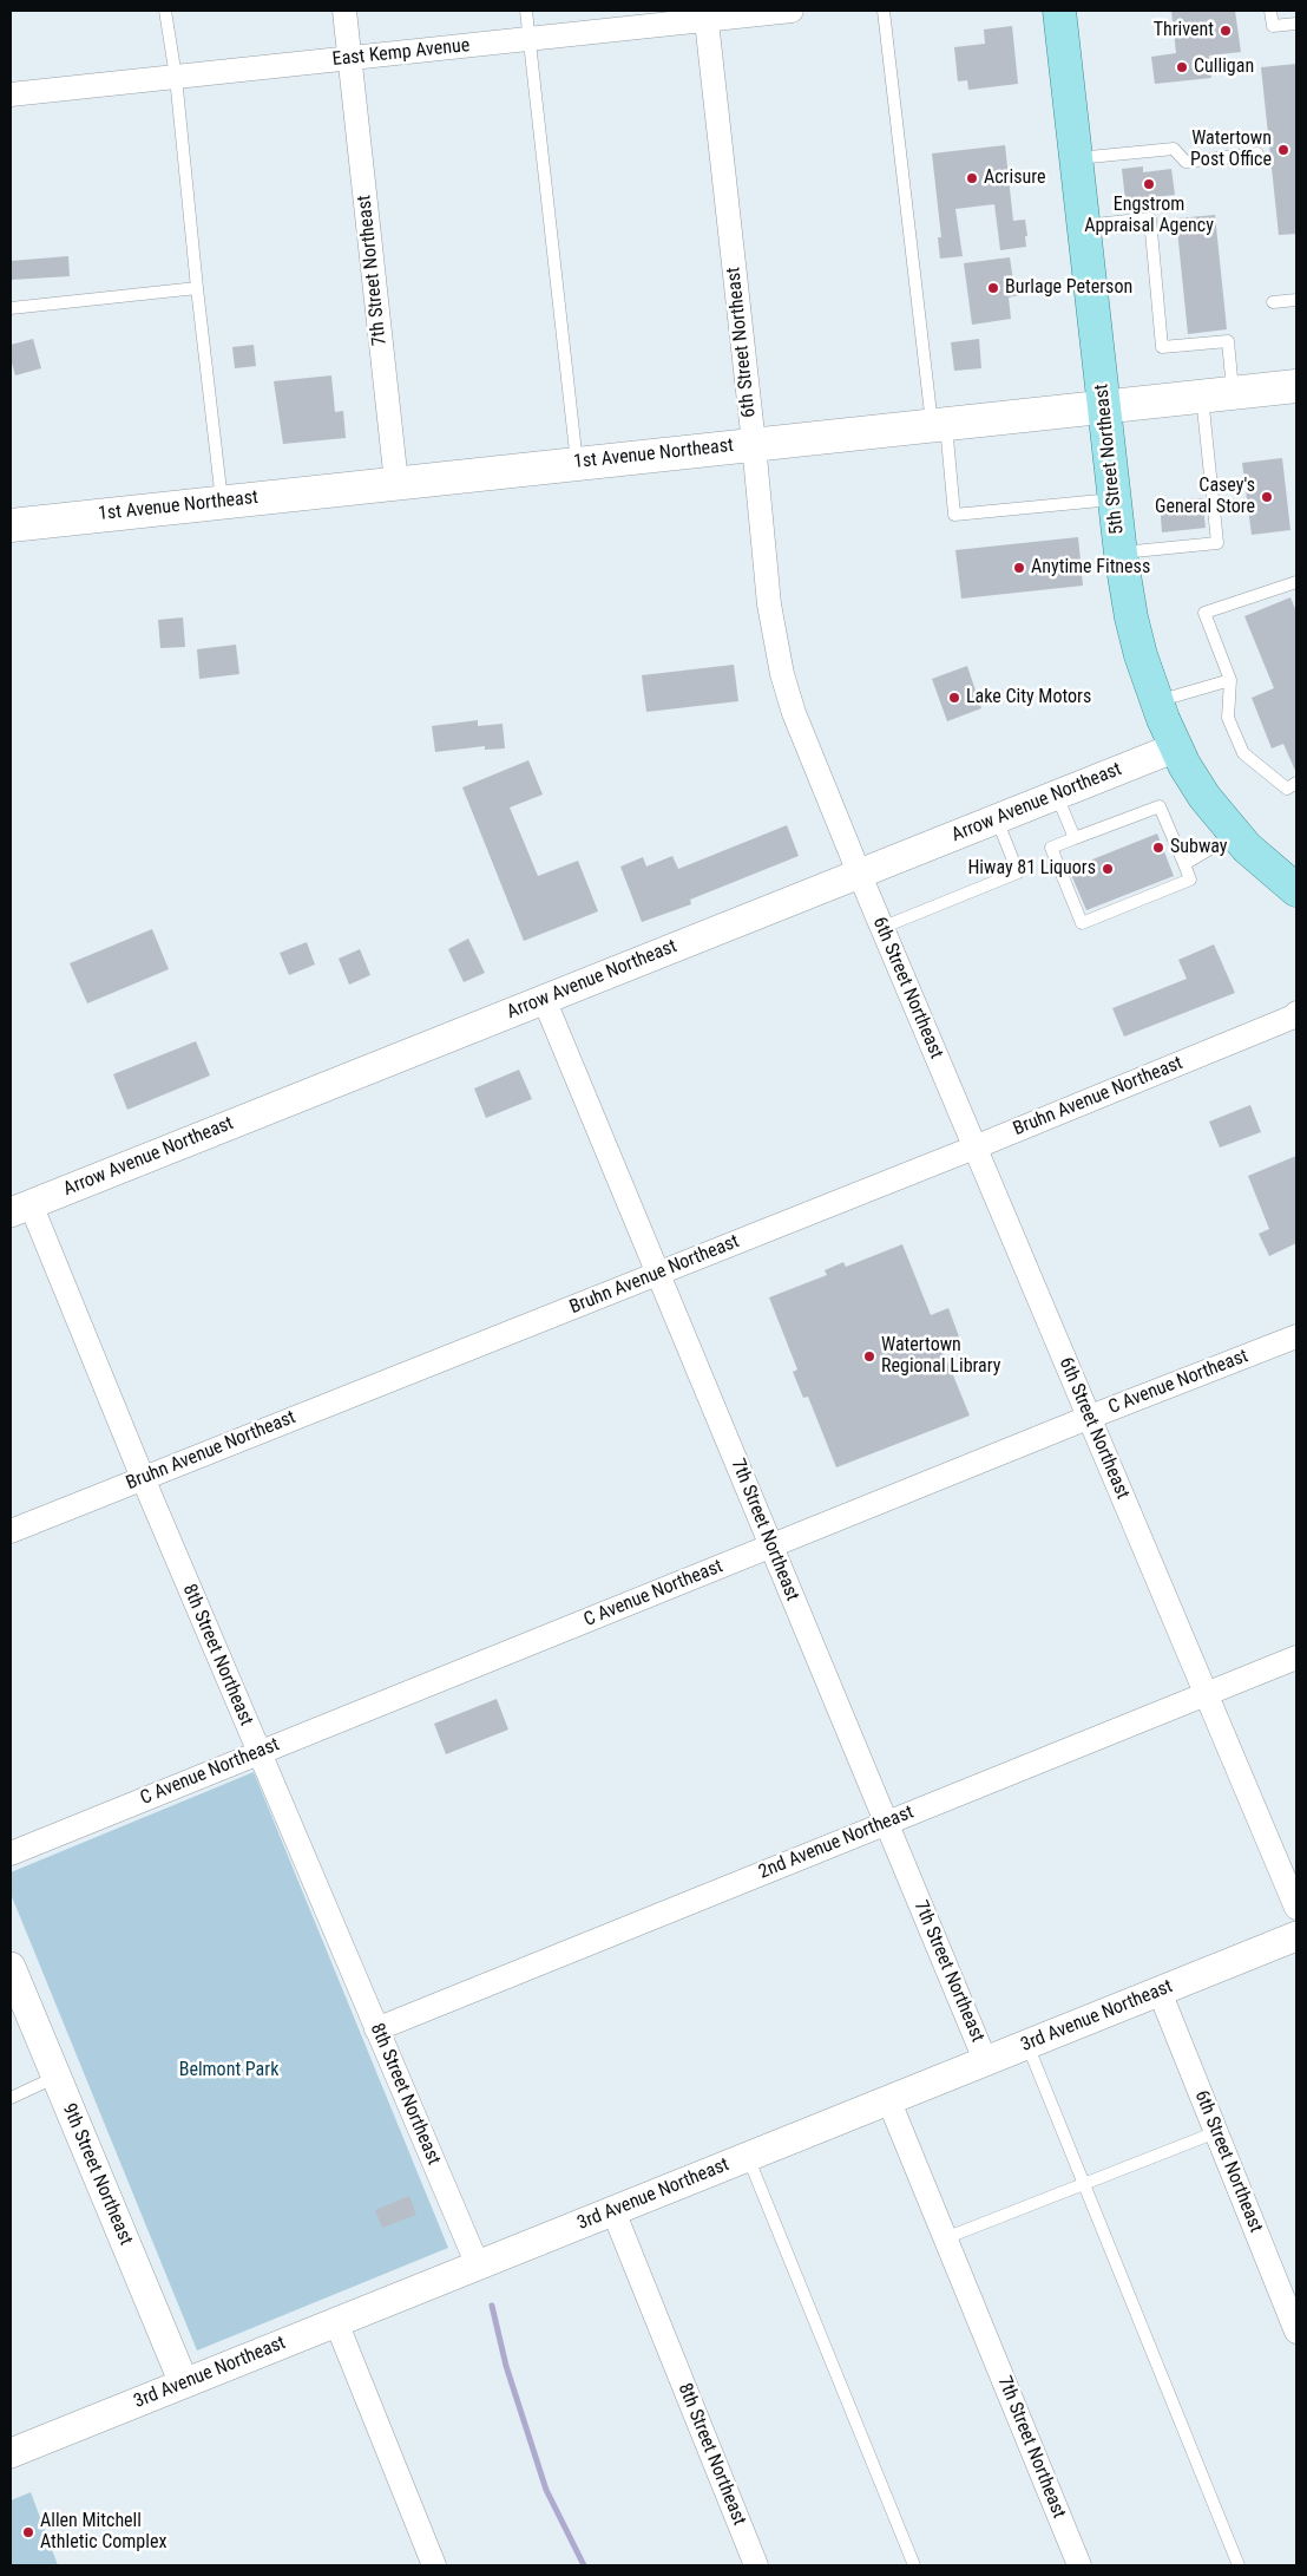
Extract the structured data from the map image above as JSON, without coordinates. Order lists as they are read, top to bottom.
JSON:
{
  "streets": {
    "main road": ["1st Avenue Northeast", "5th Street Northeast"],
    "street": [
      "East Kemp Avenue",
      "7th Street Northeast",
      "6th Street Northeast",
      "Arrow Avenue Northeast",
      "Bruhn Avenue Northeast",
      "C Avenue Northeast",
      "8th Street Northeast",
      "2nd Avenue Northeast",
      "3rd Avenue Northeast",
      "9th Street Northeast"
    ]
  },
  "crossings": [
    ["East Kemp Avenue", "7th Street Northeast"],
    ["East Kemp Avenue", "6th Street Northeast"],
    ["7th Street Northeast", "1st Avenue Northeast"],
    ["7th Street Northeast", "Arrow Avenue Northeast"],
    ["7th Street Northeast", "Bruhn Avenue Northeast"],
    ["7th Street Northeast", "C Avenue Northeast"],
    ["7th Street Northeast", "2nd Avenue Northeast"],
    ["7th Street Northeast", "3rd Avenue Northeast"],
    ["6th Street Northeast", "1st Avenue Northeast"],
    ["6th Street Northeast", "Arrow Avenue Northeast"],
    ["6th Street Northeast", "Bruhn Avenue Northeast"],
    ["6th Street Northeast", "C Avenue Northeast"],
    ["6th Street Northeast", "2nd Avenue Northeast"],
    ["6th Street Northeast", "3rd Avenue Northeast"],
    ["1st Avenue Northeast", "5th Street Northeast"],
    ["5th Street Northeast", "Arrow Avenue Northeast"],
    ["Arrow Avenue Northeast", "8th Street Northeast"],
    ["Bruhn Avenue Northeast", "8th Street Northeast"],
    ["C Avenue Northeast", "8th Street Northeast"],
    ["8th Street Northeast", "2nd Avenue Northeast"],
    ["8th Street Northeast", "3rd Avenue Northeast"],
    ["3rd Avenue Northeast", "9th Street Northeast"]
  ],
  "parks": ["Belmont Park"],
  "places": [
    "Thrivent",
    "Culligan",
    "Watertown Post Office",
    "Acrisure",
    "Engstrom Appraisal Agency",
    "Burlage Peterson",
    "Casey's General Store",
    "Anytime Fitness",
    "Lake City Motors",
    "Subway",
    "Hiway 81 Liquors",
    "Watertown Regional Library",
    "Allen Mitchell Athletic Complex"
  ]
}
